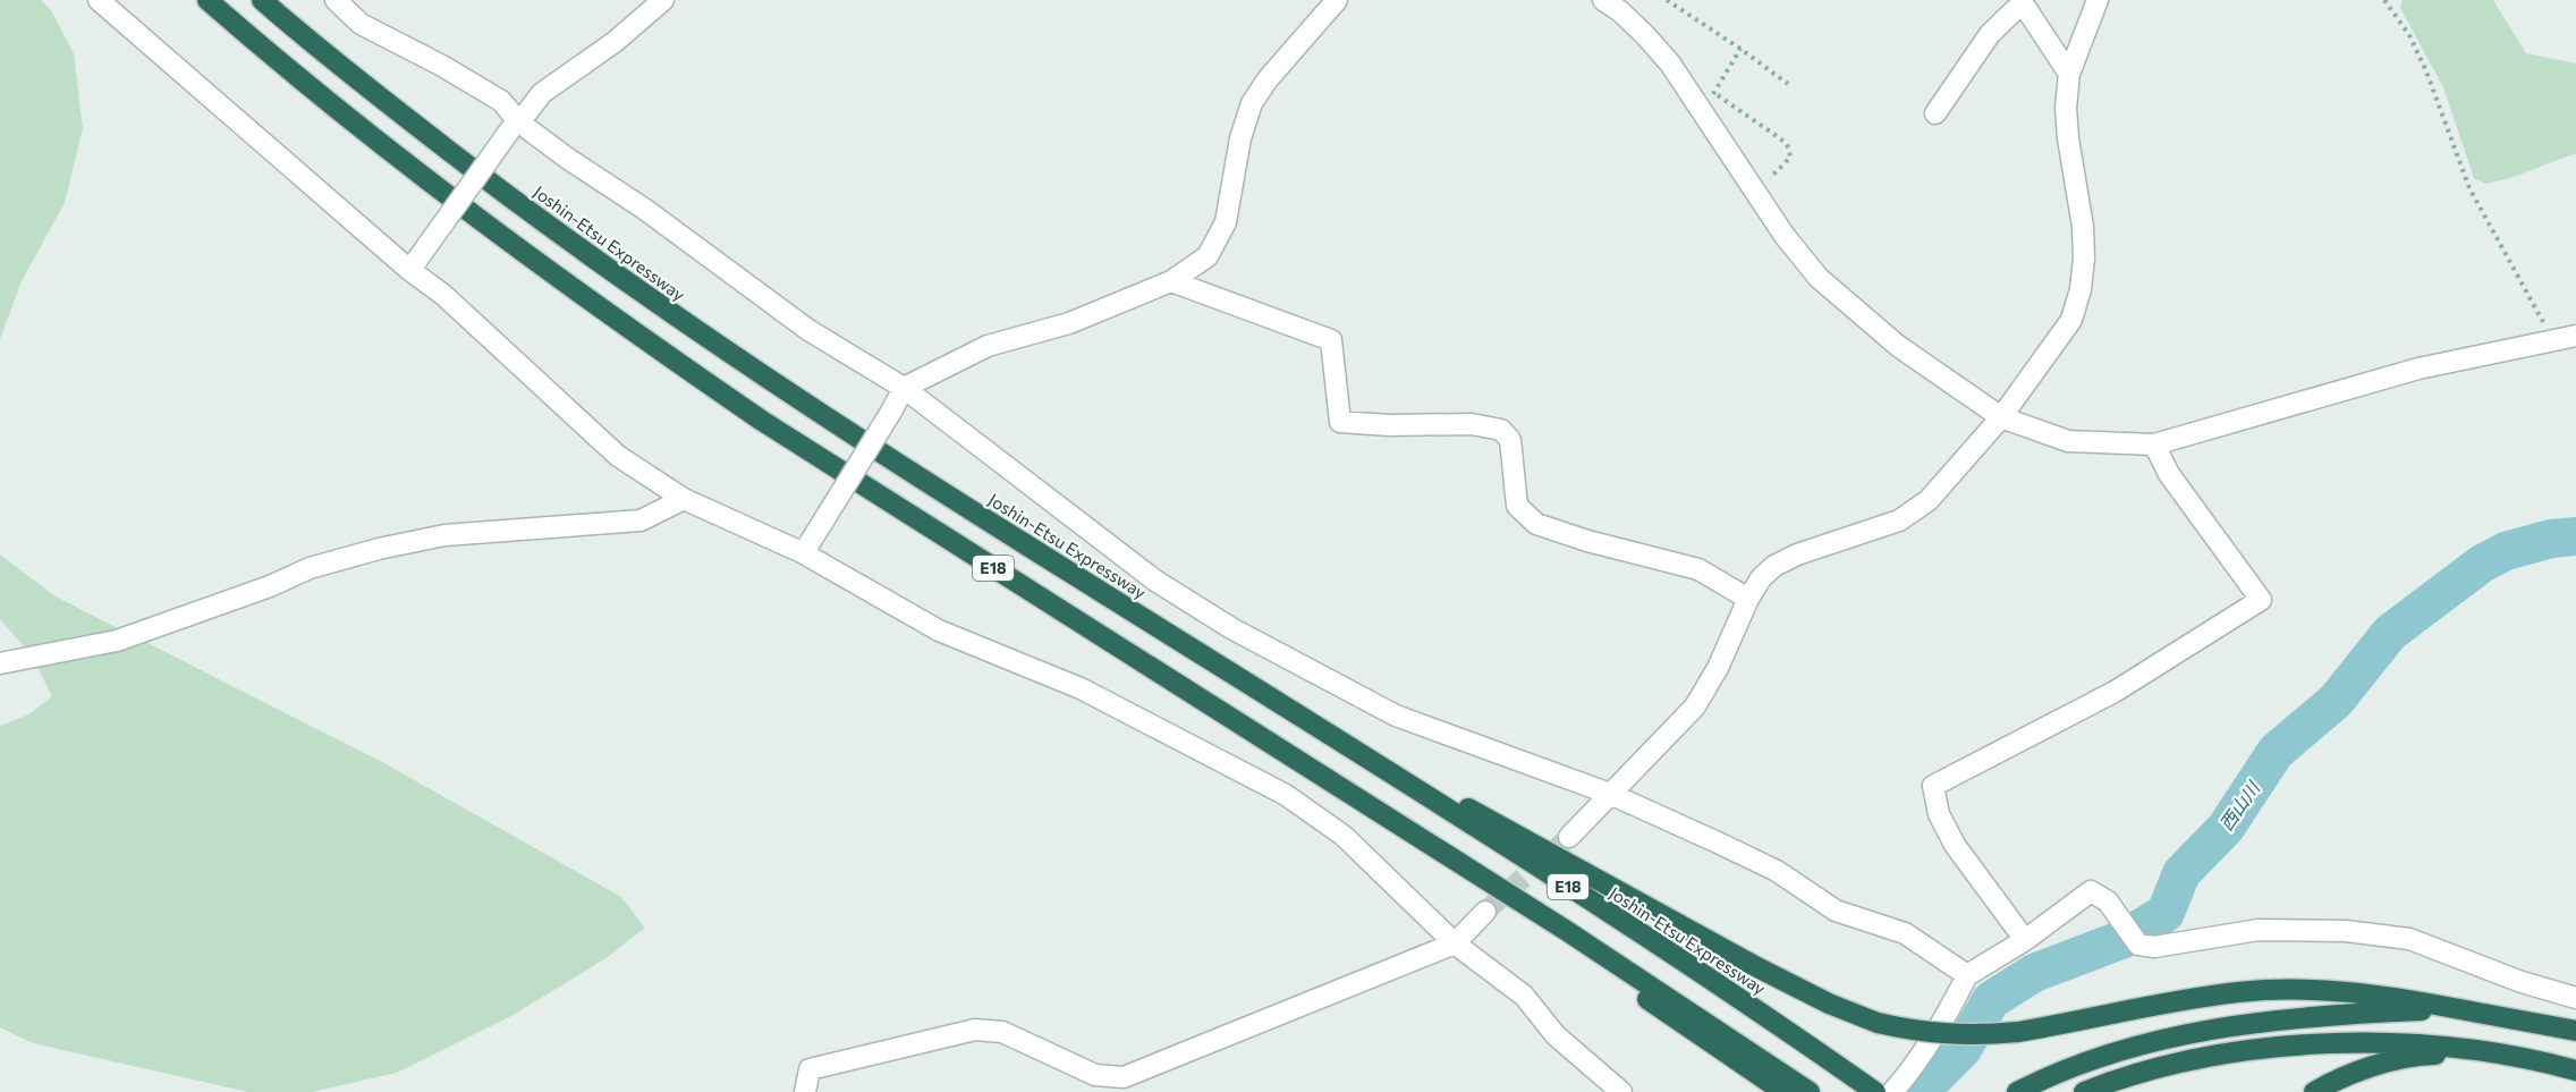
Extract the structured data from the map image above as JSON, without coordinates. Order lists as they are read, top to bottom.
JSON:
{
  "streets": {
    "highway": ["Joshin-Etsu Expressway", "E18"]
  },
  "water": ["西山川"]
}
